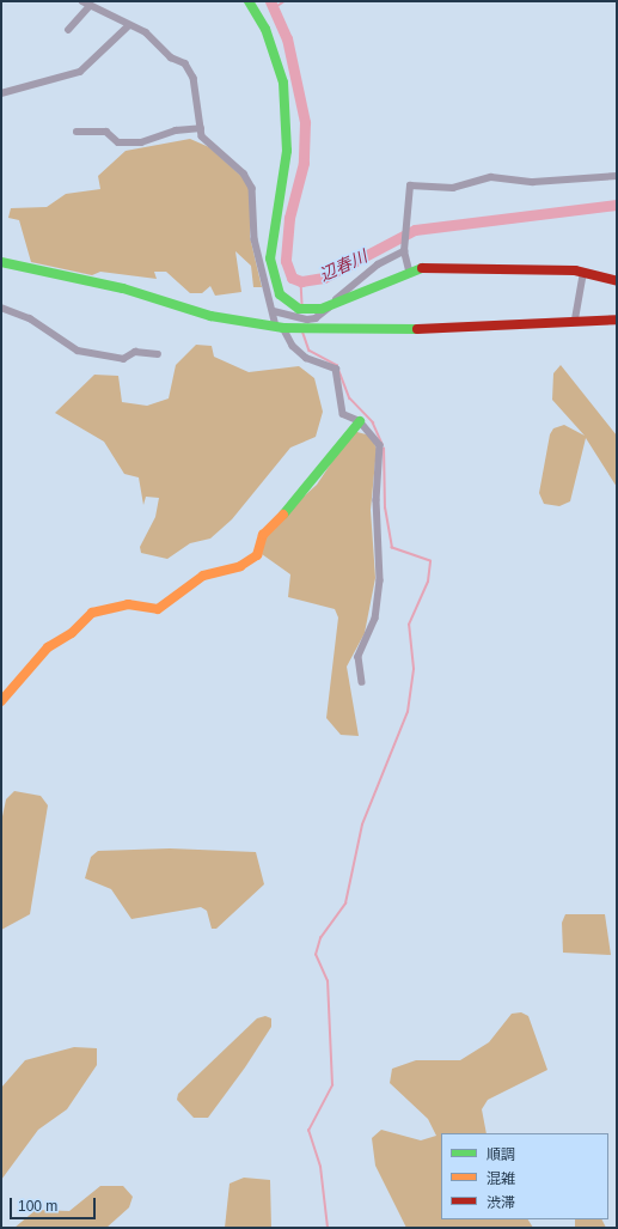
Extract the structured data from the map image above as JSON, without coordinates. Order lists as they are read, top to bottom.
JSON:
{
  "water": ["辺春川"],
  "legend": ["順調", "混雑", "渋滞"],
  "scale_bar": "100 m"
}
